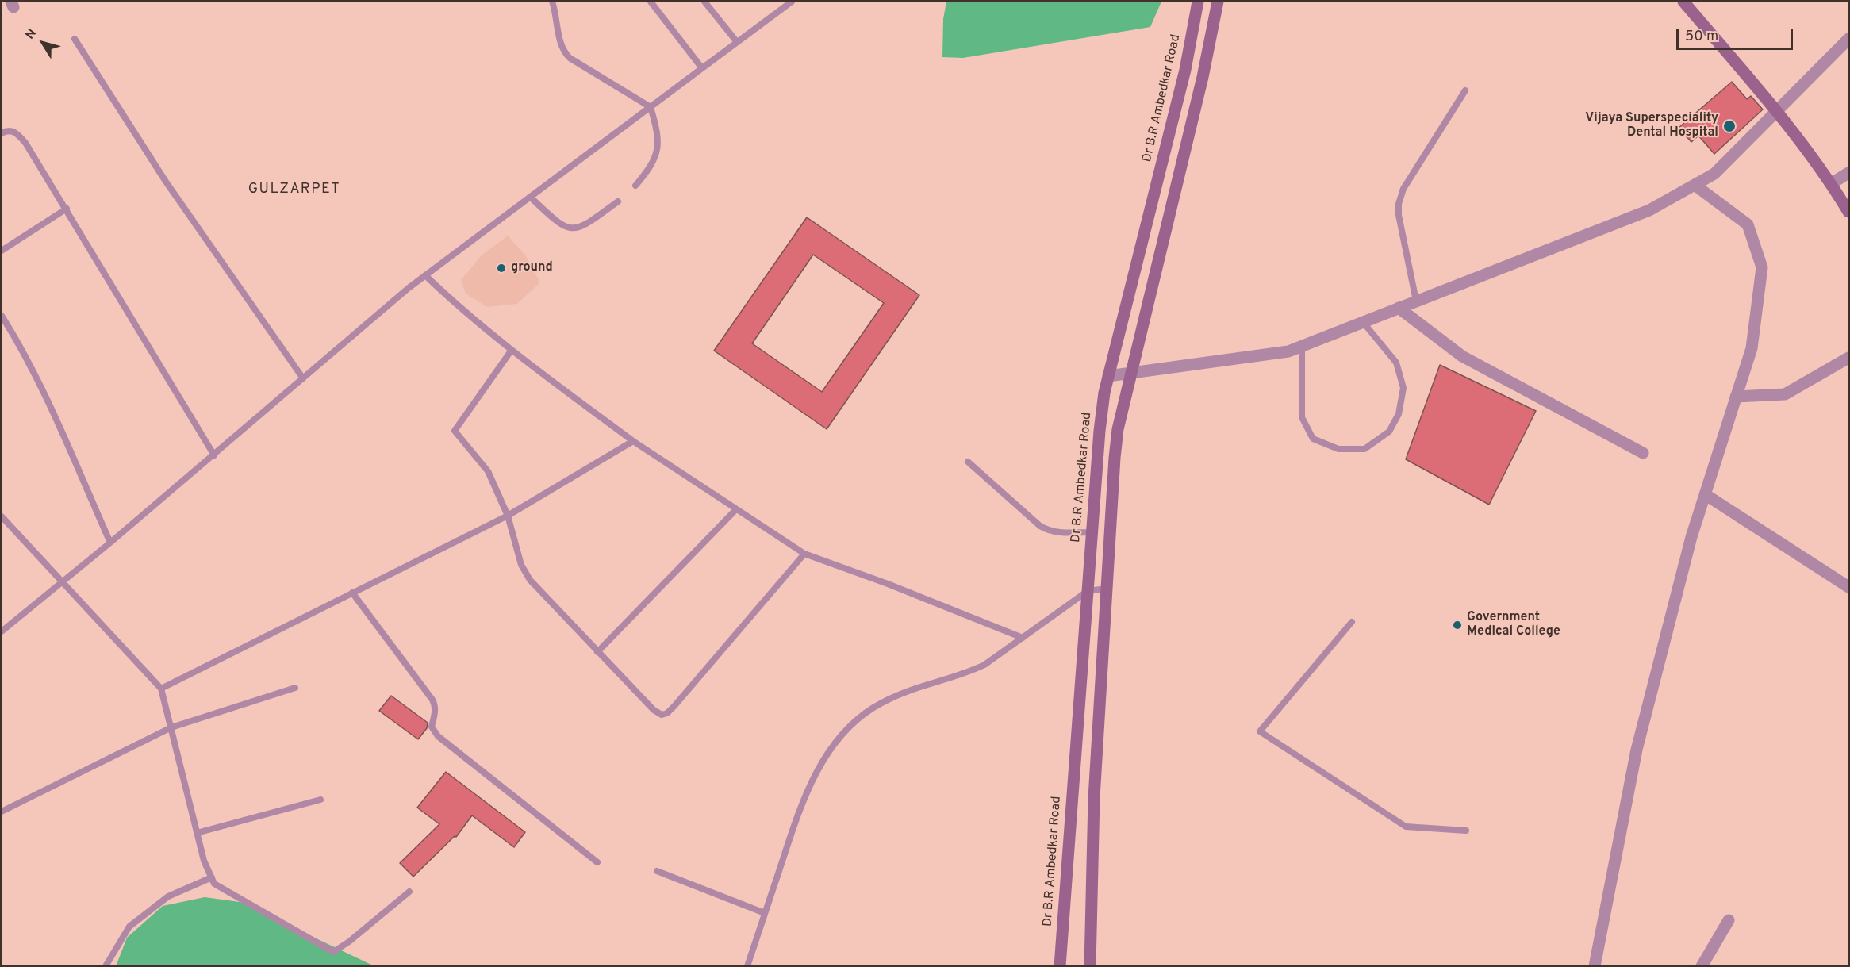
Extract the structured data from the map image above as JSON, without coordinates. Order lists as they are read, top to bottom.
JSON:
{
  "streets": {
    "street": ["Dr B.R Ambedkar Road"]
  },
  "districts": ["GULZARPET"],
  "places": ["Vijaya Superspeciality Dental Hospital", "ground", "Government Medical College"],
  "scale_bar": "50 m",
  "north": "top left"
}
